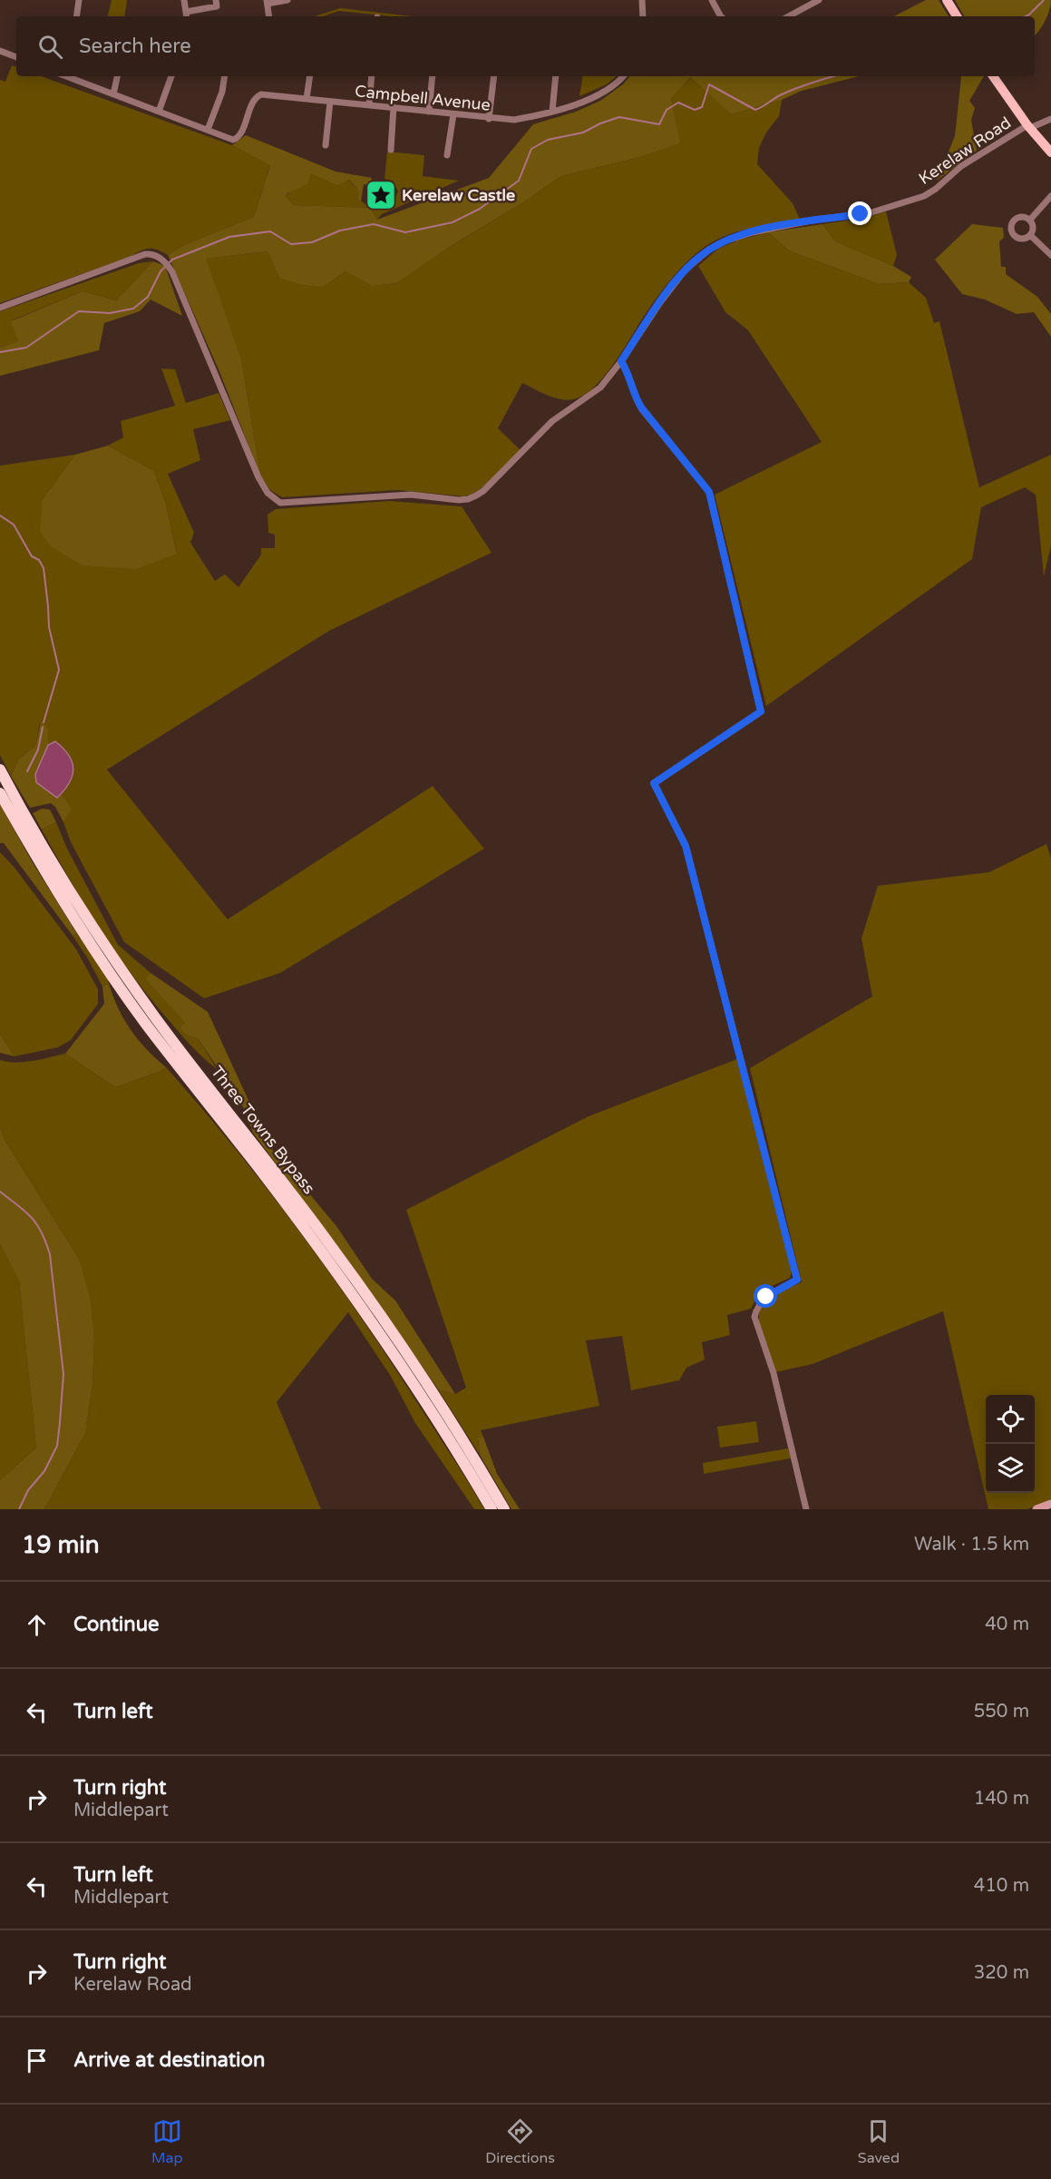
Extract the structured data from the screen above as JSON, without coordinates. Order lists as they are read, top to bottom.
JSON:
{
  "streets": {
    "highway": ["Three Towns Bypass"],
    "street": ["Campbell Avenue", "Kerelaw Road"]
  },
  "places": {
    "place": ["Kerelaw Castle"]
  },
  "page": {
    "search": "Search here",
    "heading": ["19 min", "Walk · 1.5 km"],
    "list": [
      ["Continue", "40 m"],
      ["Turn left", "550 m"],
      ["Turn right", "Middlepart", "140 m"],
      ["Turn left", "Middlepart", "410 m"],
      ["Turn right", "Kerelaw Road", "320 m"],
      "Arrive at destination"
    ],
    "nav": ["Map", "Directions", "Saved"]
  }
}
